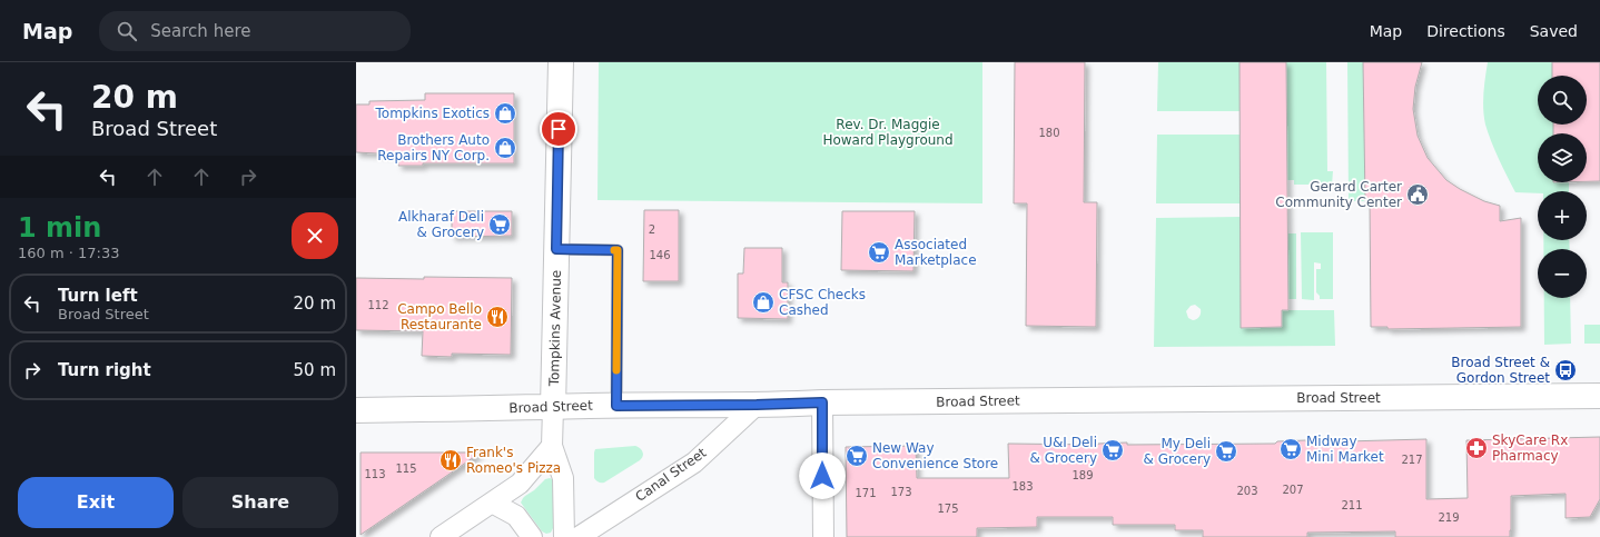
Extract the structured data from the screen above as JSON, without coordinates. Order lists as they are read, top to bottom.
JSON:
{
  "streets": {
    "street": ["Tompkins Avenue", "Broad Street", "Canal Street"]
  },
  "crossings": [
    ["Tompkins Avenue", "Broad Street"],
    ["Broad Street", "Canal Street"]
  ],
  "parks": ["Rev. Dr. Maggie Howard Playground"],
  "places": {
    "shop": ["Tompkins Exotics", "Brothers Auto Repairs NY Corp.", "CFSC Checks Cashed"],
    "public building": ["Gerard Carter Community Center"],
    "supermarket": [
      "Alkharaf Deli & Grocery",
      "Associated Marketplace",
      "Midway Mini Market",
      "U&I Deli & Grocery",
      "My Deli & Grocery",
      "New Way Convenience Store"
    ],
    "restaurant": ["Campo Bello Restaurante", "Frank's Romeo's Pizza"],
    "bus stop": ["Broad Street & Gordon Street"],
    "pharmacy": ["SkyCare Rx Pharmacy"]
  },
  "house_numbers": [
    "180",
    "2",
    "146",
    "112",
    "217",
    "115",
    "113",
    "189",
    "183",
    "207",
    "203",
    "173",
    "171",
    "211",
    "175",
    "219"
  ],
  "page": {
    "header": "Map",
    "search": "Search here",
    "nav": ["Map", "Directions", "Saved"],
    "turn": ["20 m", "Broad Street"],
    "map_buttons": ["+", "−"],
    "heading": ["1 min", "160 m · 17:33"],
    "list": [
      {
        "name": "Turn left",
        "note": "Broad Street",
        "value": "20 m"
      },
      {
        "name": "Turn right",
        "value": "50 m"
      }
    ],
    "buttons": ["Exit", "Share"]
  }
}
